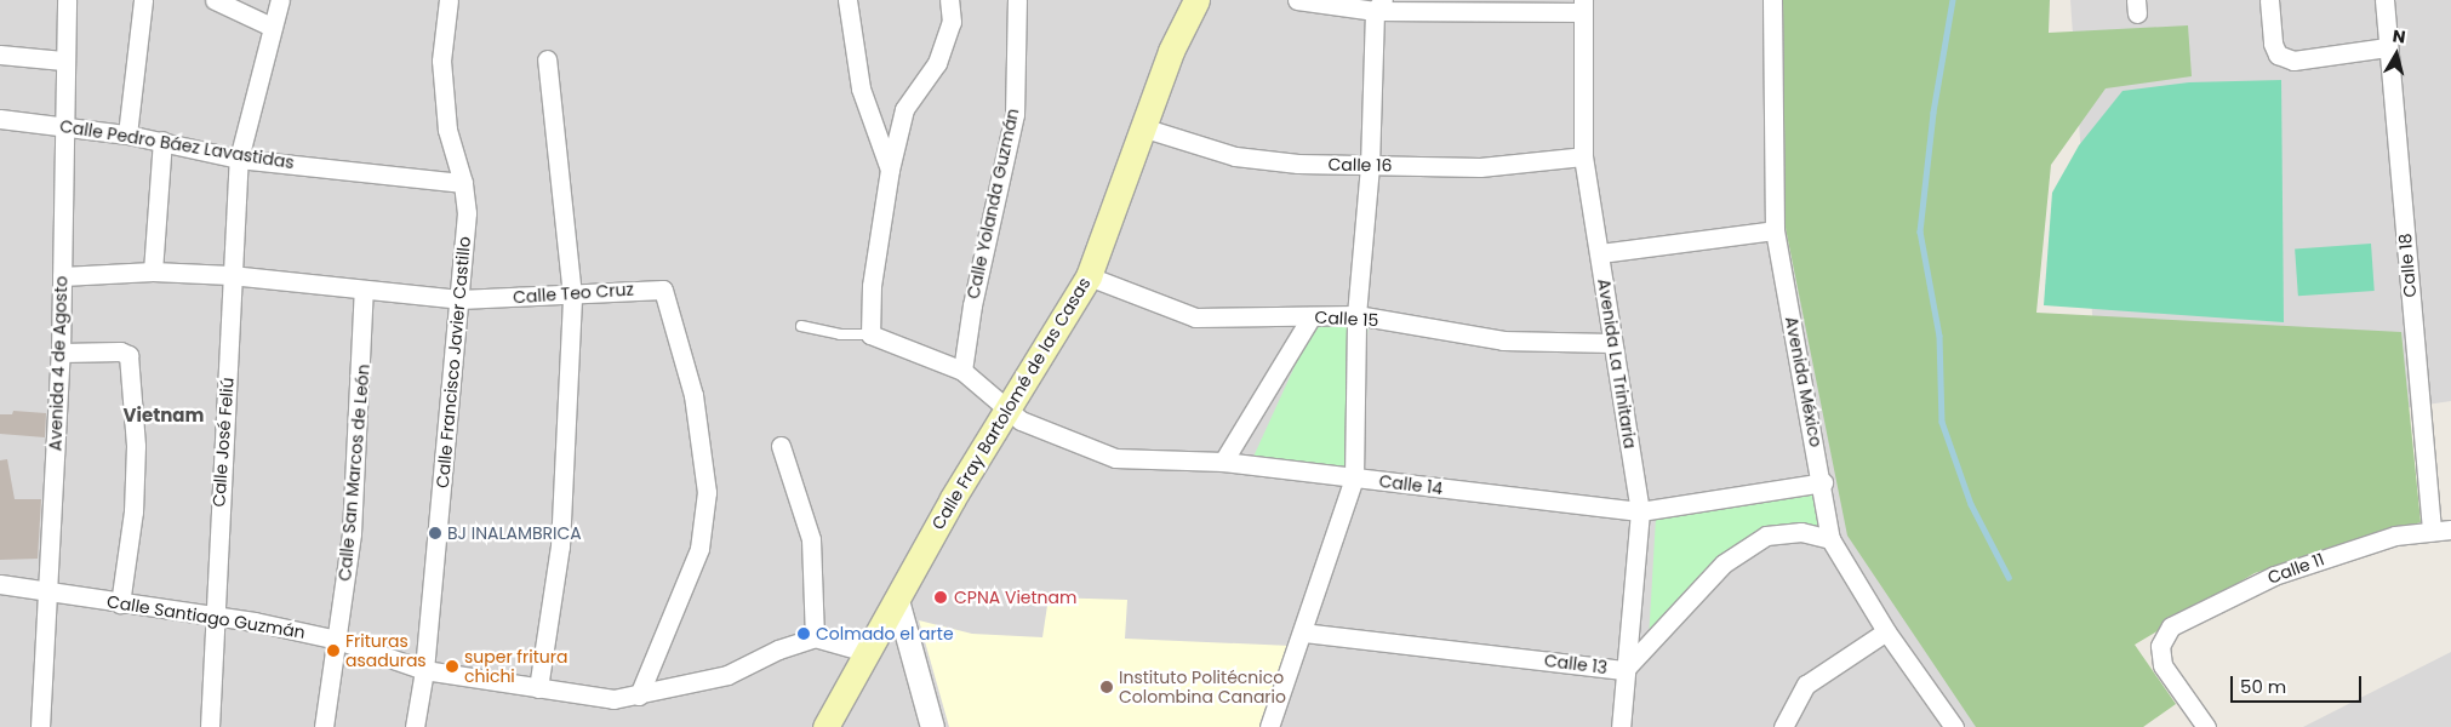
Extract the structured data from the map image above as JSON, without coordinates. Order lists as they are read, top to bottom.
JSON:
{
  "streets": {
    "main road": ["Calle Fray Bartolomé de las Casas"],
    "street": [
      "Calle Pedro Báez Lavastidas",
      "Calle 16",
      "Calle Yolanda Guzmán",
      "Calle 18",
      "Calle Teo Cruz",
      "Calle 15",
      "Calle Francisco Javier Castillo",
      "Avenida 4 de Agosto",
      "Avenida La Trinitaria",
      "Avenida México",
      "Calle José Feliú",
      "Calle San Marcos de León",
      "Calle 14",
      "Calle 11",
      "Calle Santiago Guzmán",
      "Calle 13"
    ]
  },
  "crossings": [
    ["Calle Pedro Báez Lavastidas", "Calle Francisco Javier Castillo"],
    ["Calle Pedro Báez Lavastidas", "Avenida 4 de Agosto"],
    ["Calle Pedro Báez Lavastidas", "Calle José Feliú"],
    ["Calle 16", "Avenida La Trinitaria"],
    ["Calle 16", "Calle Fray Bartolomé de las Casas"],
    ["Calle Yolanda Guzmán", "Calle 14"],
    ["Calle 18", "Calle 11"],
    ["Calle Teo Cruz", "Calle Francisco Javier Castillo"],
    ["Calle Teo Cruz", "Avenida 4 de Agosto"],
    ["Calle Teo Cruz", "Calle José Feliú"],
    ["Calle Teo Cruz", "Calle San Marcos de León"],
    ["Calle Teo Cruz", "Calle Santiago Guzmán"],
    ["Calle 15", "Avenida La Trinitaria"],
    ["Calle 15", "Calle Fray Bartolomé de las Casas"],
    ["Calle Francisco Javier Castillo", "Calle Santiago Guzmán"],
    ["Avenida 4 de Agosto", "Calle Santiago Guzmán"],
    ["Avenida La Trinitaria", "Calle 14"],
    ["Avenida La Trinitaria", "Calle 13"],
    ["Avenida México", "Calle 14"],
    ["Avenida México", "Calle 13"],
    ["Calle Fray Bartolomé de las Casas", "Calle 14"],
    ["Calle José Feliú", "Calle Santiago Guzmán"],
    ["Calle San Marcos de León", "Calle Santiago Guzmán"]
  ],
  "districts": ["Vietnam"],
  "places": [
    "BJ INALAMBRICA",
    "CPNA Vietnam",
    "Colmado el arte",
    "Frituras asaduras",
    "super fritura chichi",
    "Instituto Politécnico Colombina Canario"
  ],
  "scale_bar": "50 m",
  "north": "top"
}
